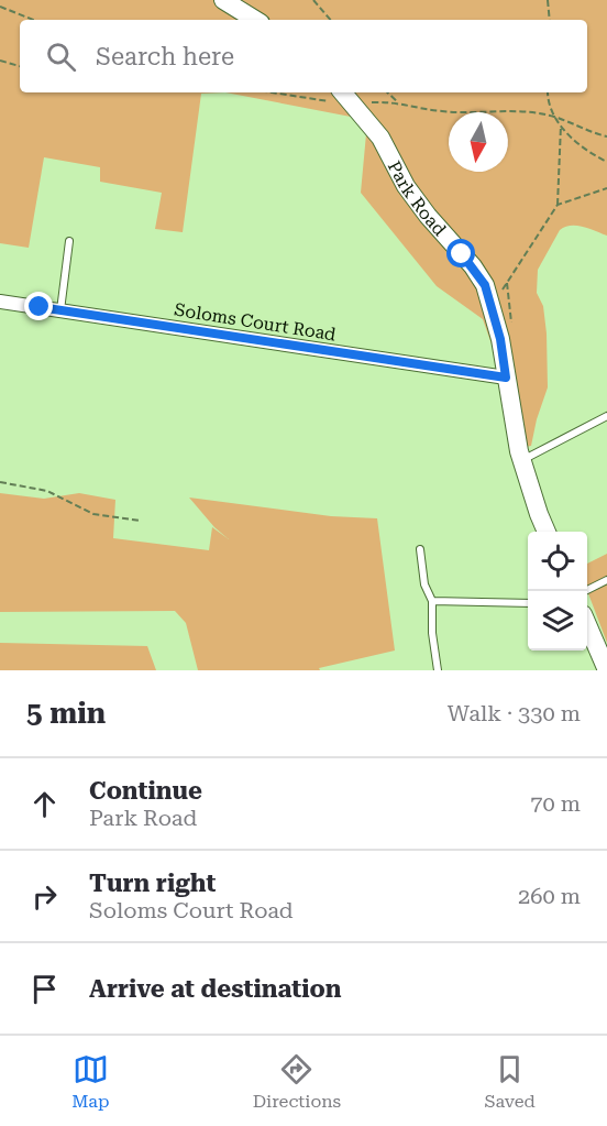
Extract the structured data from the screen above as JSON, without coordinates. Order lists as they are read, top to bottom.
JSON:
{
  "streets": {
    "street": ["Park Road", "Soloms Court Road"]
  },
  "crossings": [
    ["Park Road", "Soloms Court Road"]
  ],
  "north": "bottom",
  "page": {
    "search": "Search here",
    "heading": ["5 min", "Walk · 330 m"],
    "list": [
      ["Continue", "Park Road", "70 m"],
      ["Turn right", "Soloms Court Road", "260 m"],
      "Arrive at destination"
    ],
    "nav": ["Map", "Directions", "Saved"]
  }
}
